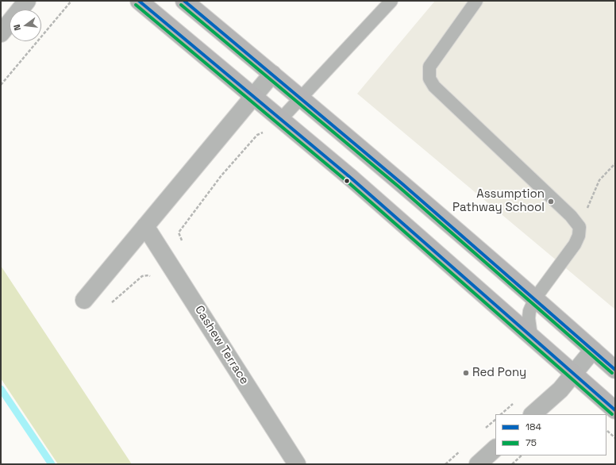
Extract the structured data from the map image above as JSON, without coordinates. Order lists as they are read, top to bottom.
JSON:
{
  "streets": {
    "street": ["Cashew Terrace"]
  },
  "places": ["Assumption Pathway School", "Red Pony"],
  "lines": ["transit line 184", "transit line 75"],
  "legend": ["184", "75"],
  "north": "left"
}
